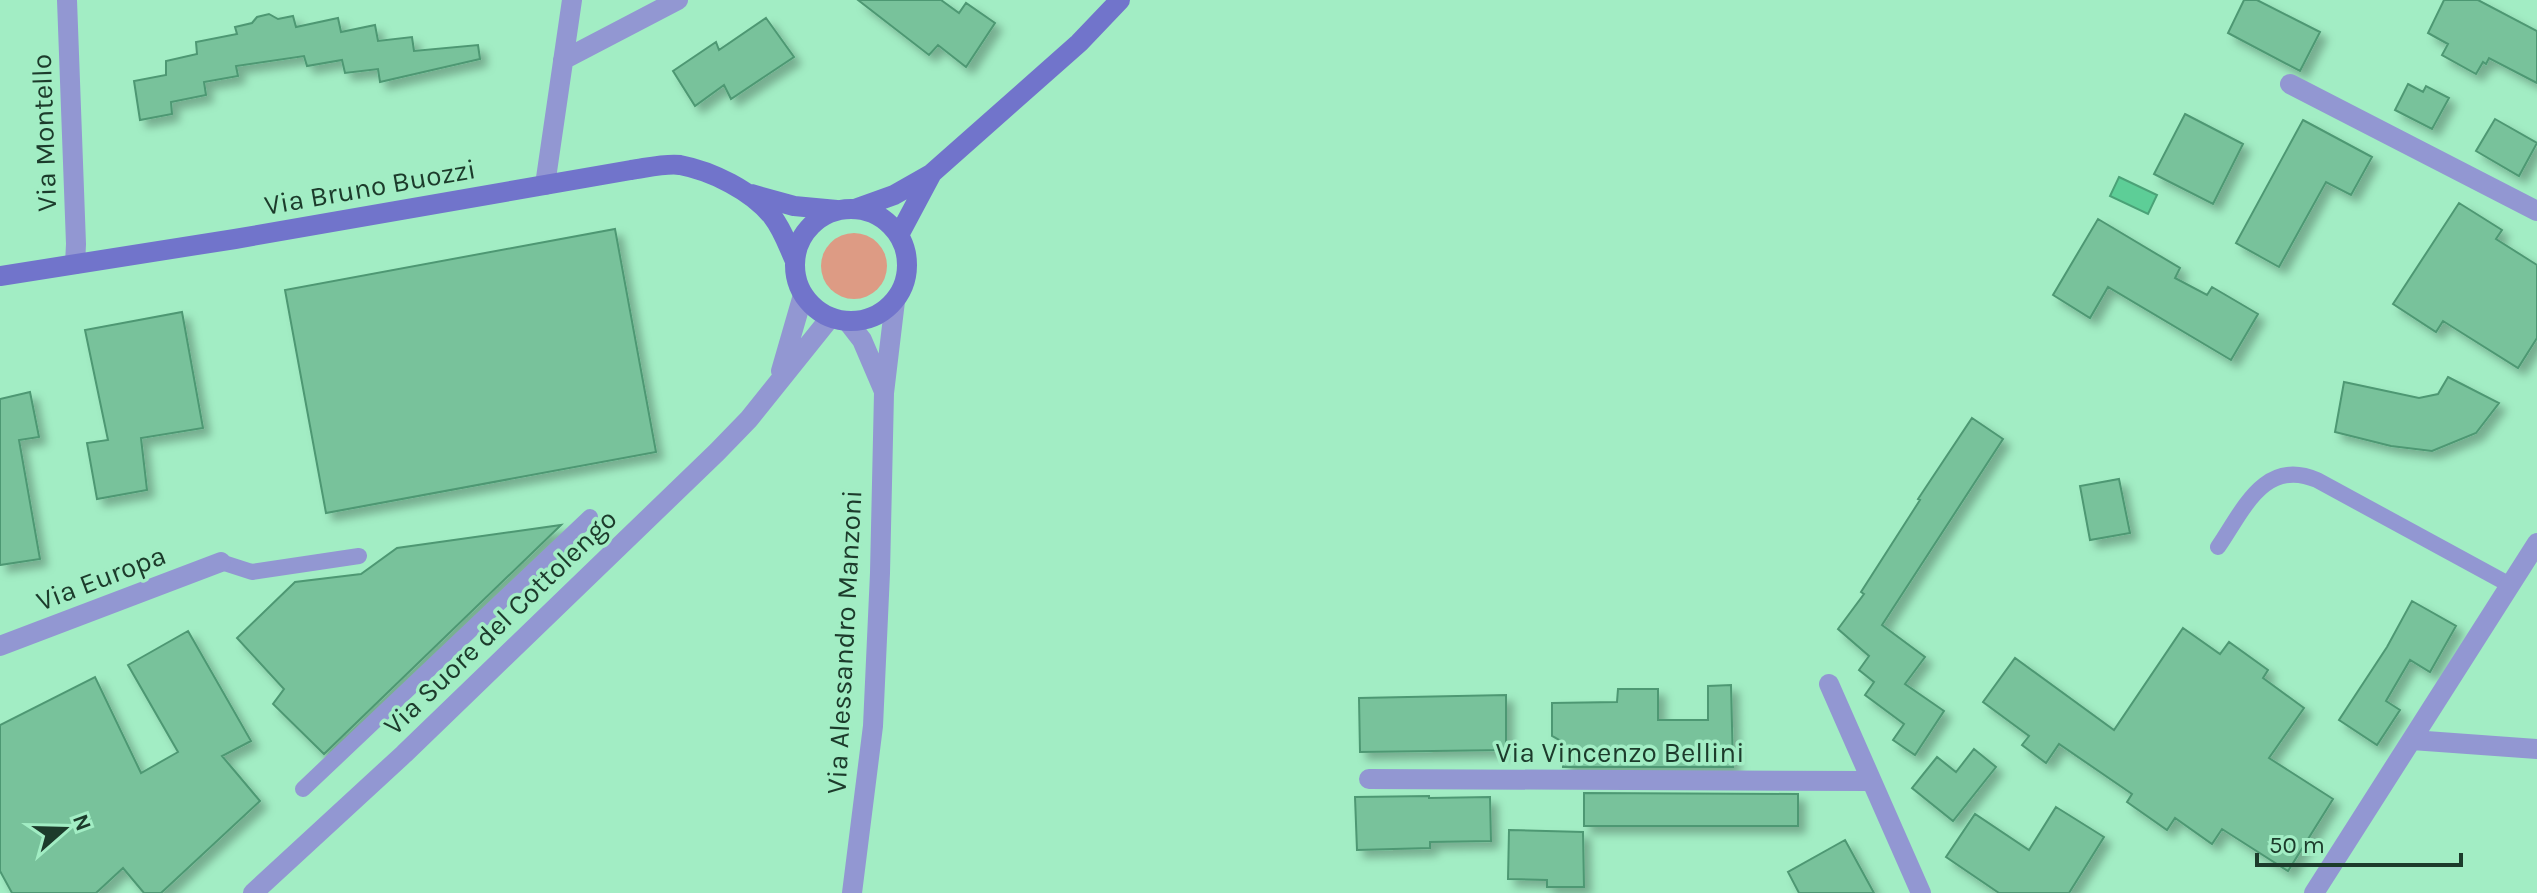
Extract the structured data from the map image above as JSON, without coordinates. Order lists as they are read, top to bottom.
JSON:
{
  "streets": {
    "street": [
      "Via Montello",
      "Via Bruno Buozzi",
      "Via Europa",
      "Via Suore del Cottolengo",
      "Via Alessandro Manzoni",
      "Via Vincenzo Bellini"
    ]
  },
  "crossings": [
    ["Via Montello", "Via Bruno Buozzi"],
    ["Via Bruno Buozzi", "Via Suore del Cottolengo"],
    ["Via Bruno Buozzi", "Via Alessandro Manzoni"],
    ["Via Suore del Cottolengo", "Via Alessandro Manzoni"]
  ],
  "scale_bar": "50 m",
  "north": "right"
}
